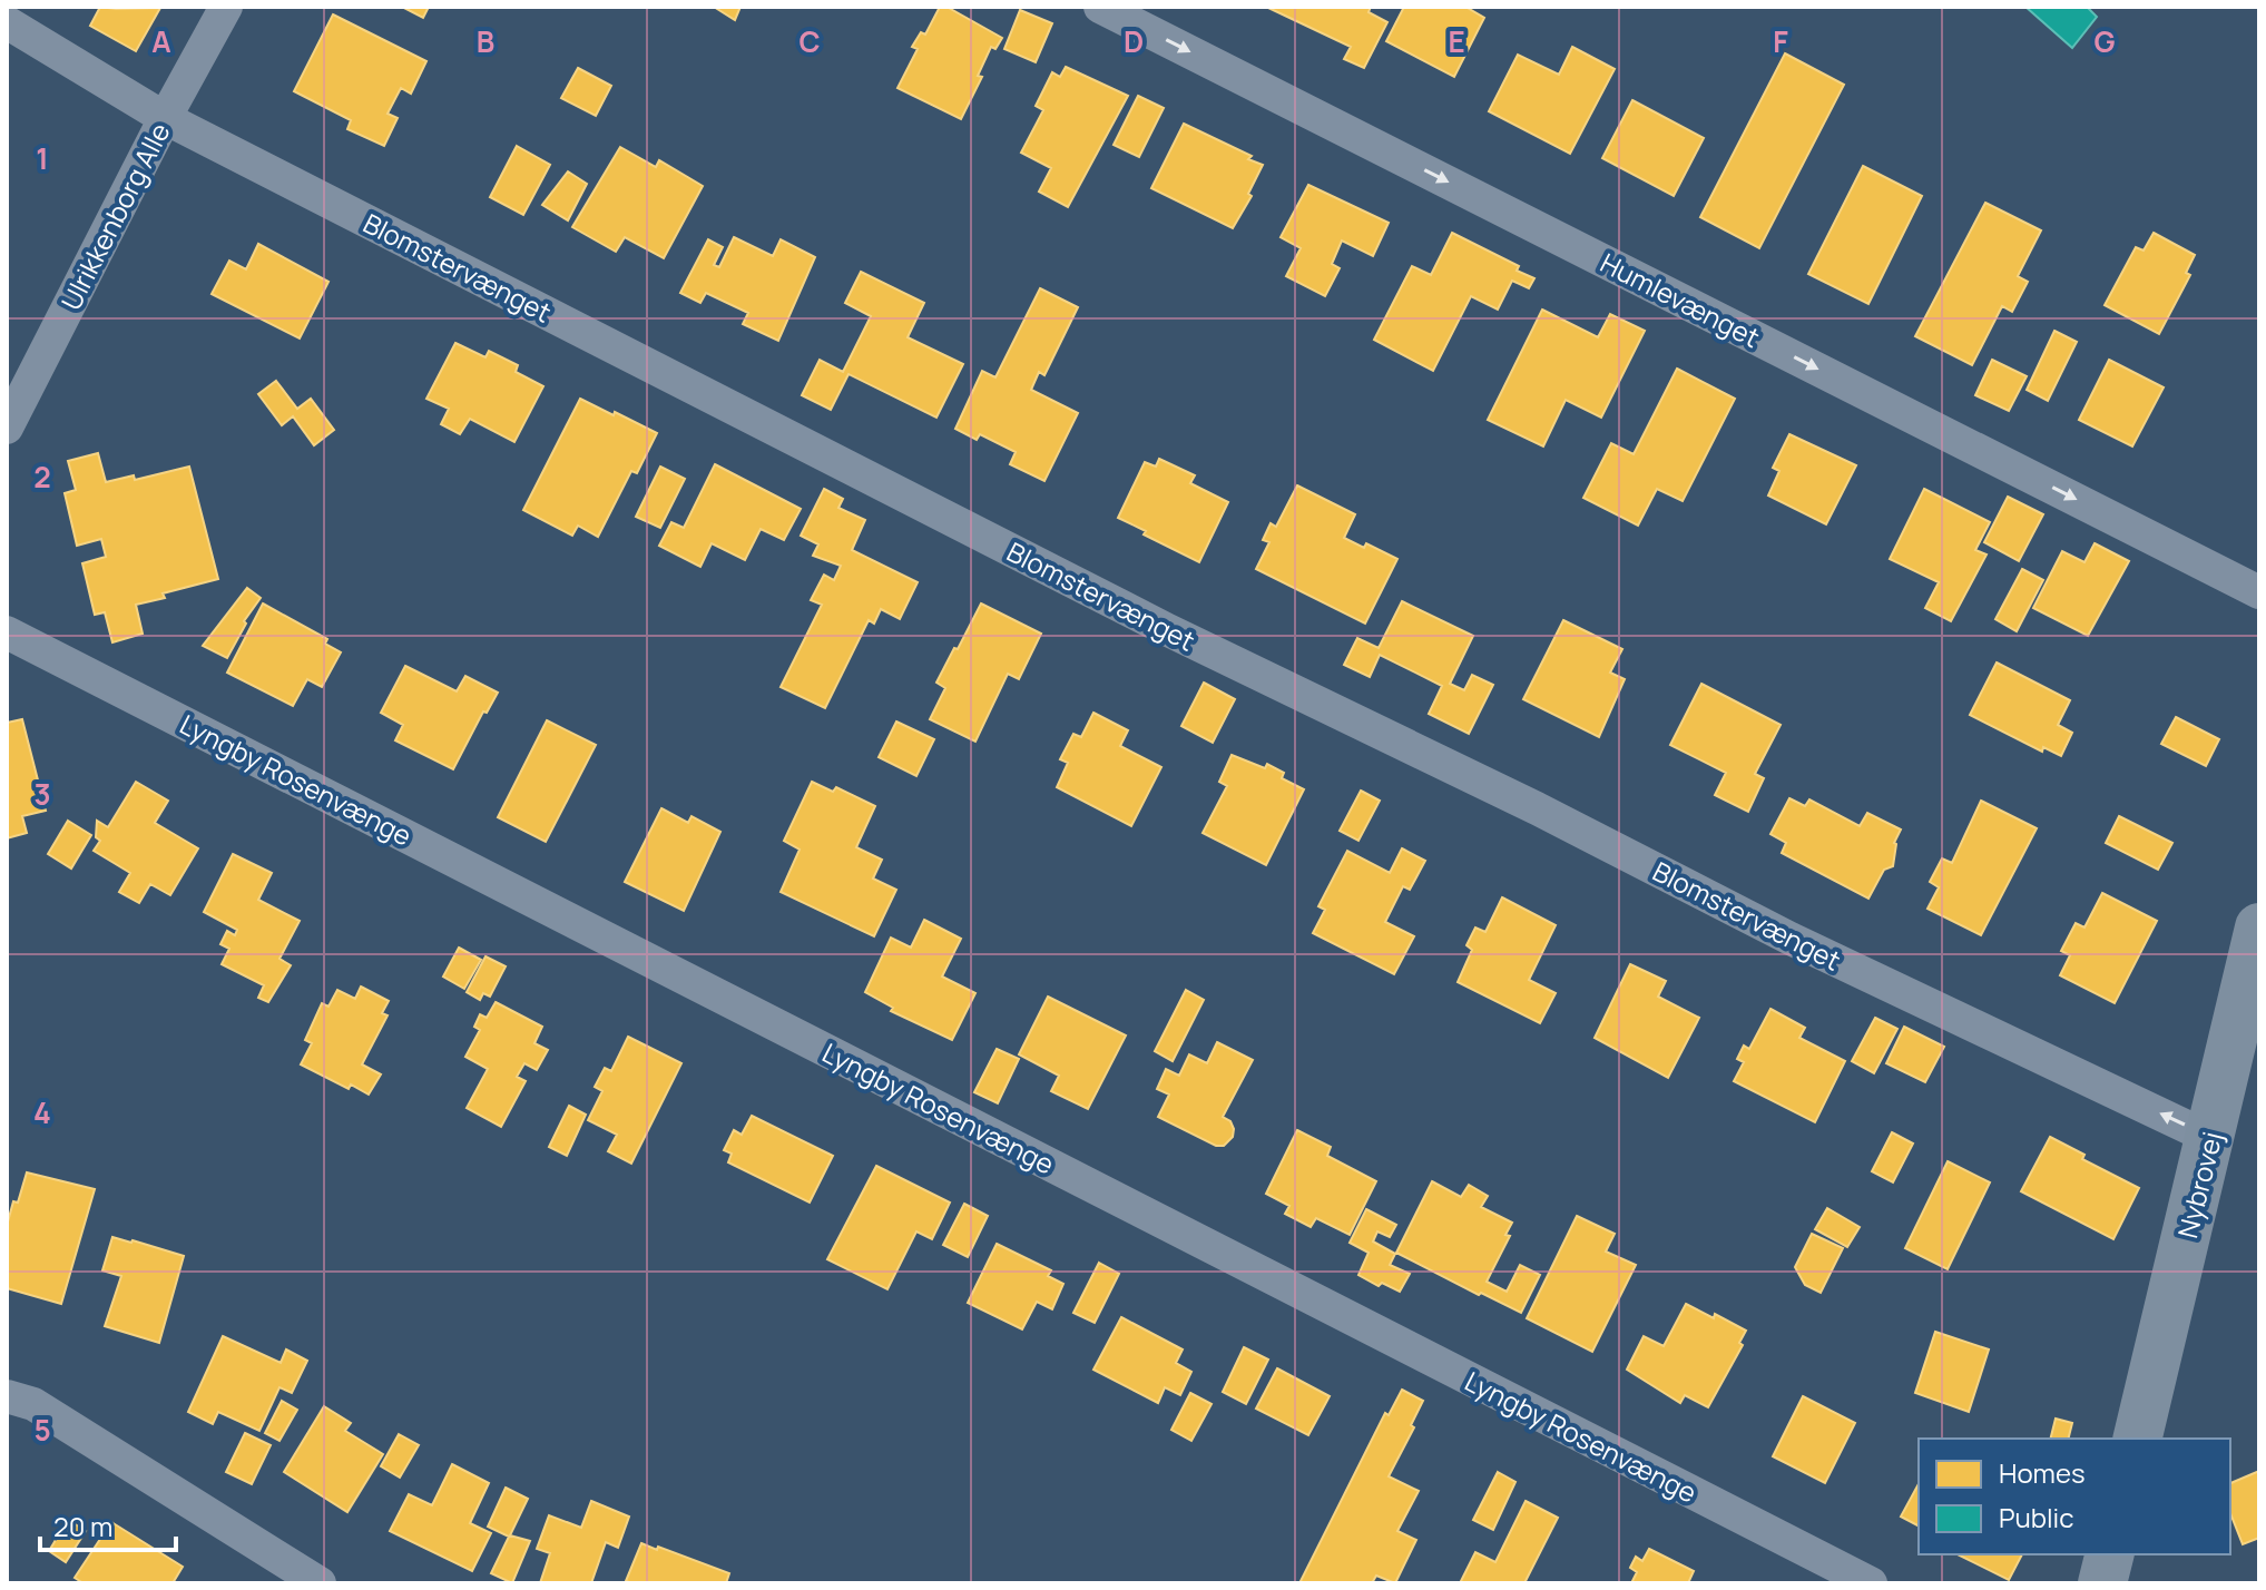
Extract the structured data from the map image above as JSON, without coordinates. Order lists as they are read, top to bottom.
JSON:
{
  "streets": {
    "main road": ["Nybrovej"],
    "street": [
      "Ulrikkenborg Alle",
      "Blomstervænget",
      "Humlevænget",
      "Lyngby Rosenvænge"
    ]
  },
  "crossings": [
    ["Ulrikkenborg Alle", "Blomstervænget"],
    ["Blomstervænget", "Nybrovej"]
  ],
  "one_way": ["Blomstervænget", "Humlevænget"],
  "legend": ["Homes", "Public"],
  "scale_bar": "20 m",
  "grid": {
    "columns": [
      "A",
      "B",
      "C",
      "D",
      "E",
      "F",
      "G"
    ],
    "rows": [
      "1",
      "2",
      "3",
      "4",
      "5"
    ]
  }
}
